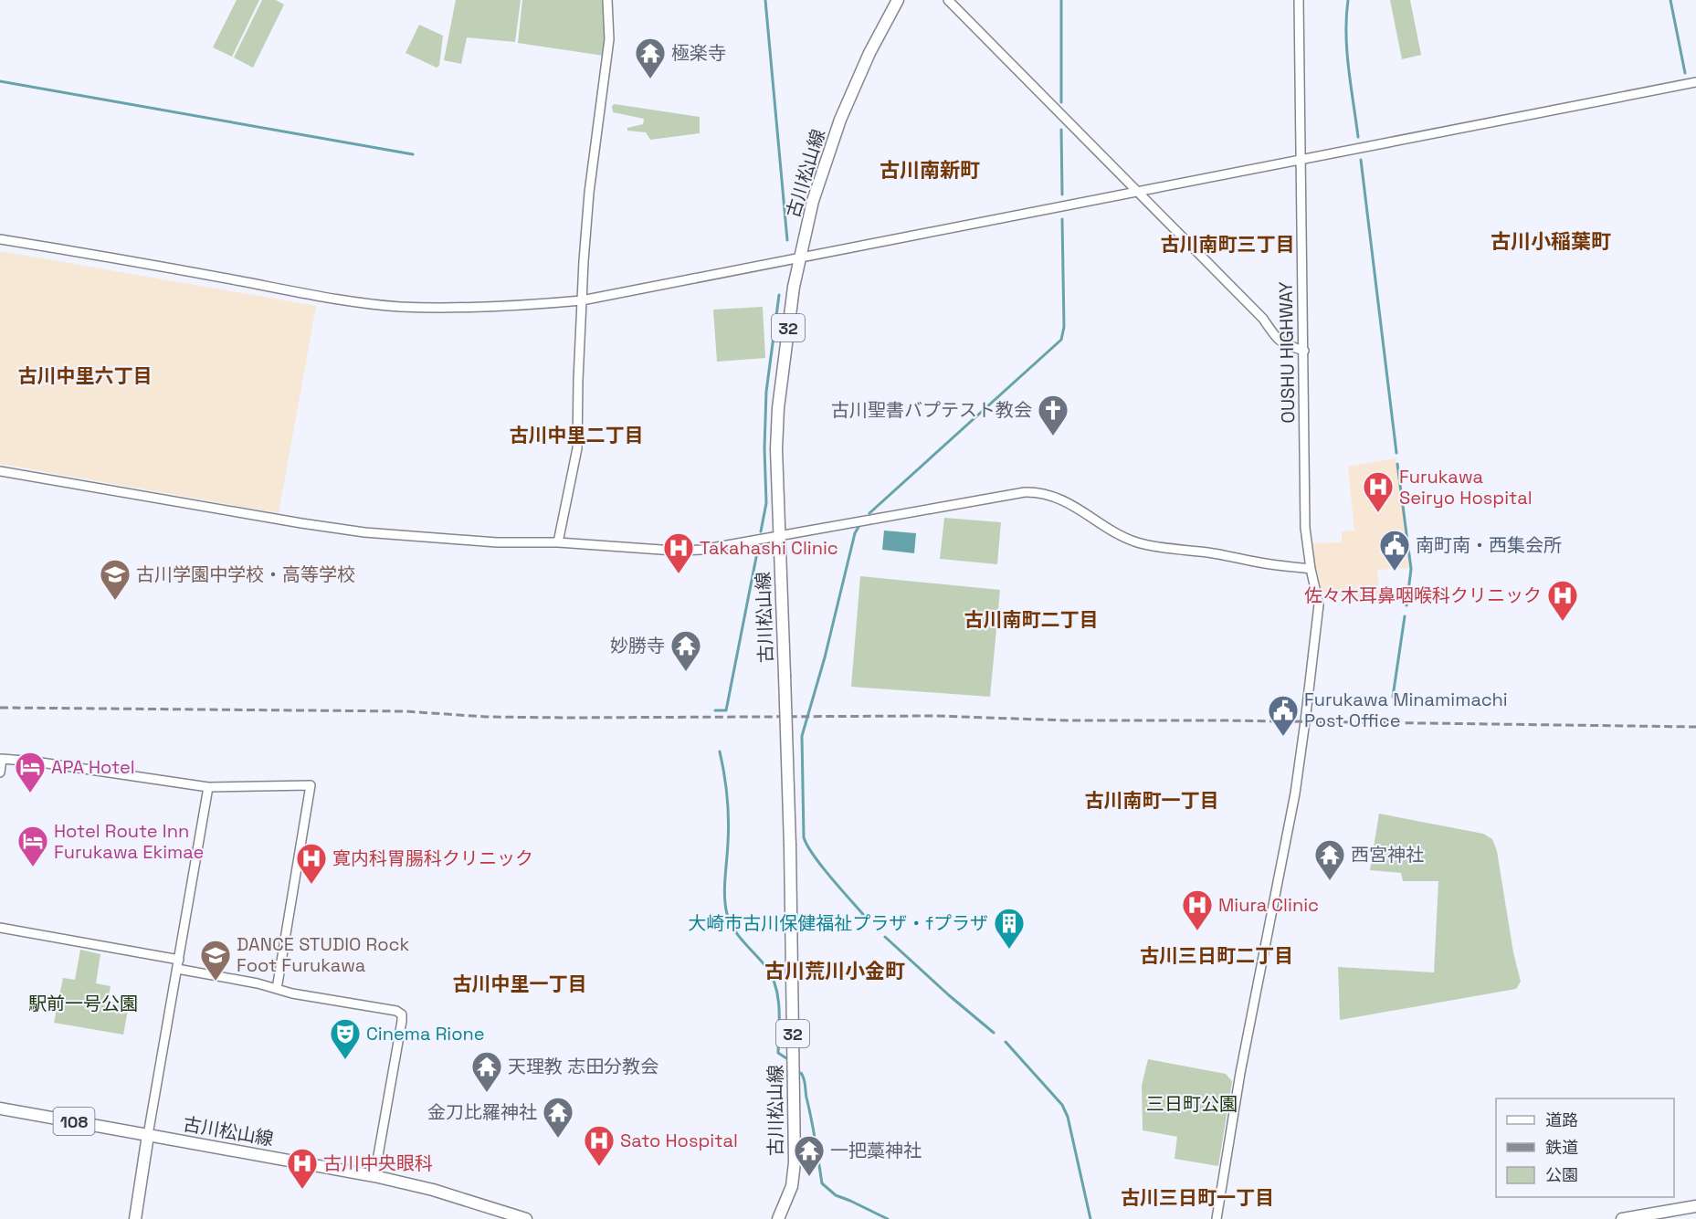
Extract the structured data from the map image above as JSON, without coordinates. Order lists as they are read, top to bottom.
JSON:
{
  "streets": {
    "main road": ["古川松山線", "32", "108"],
    "street": ["OUSHU HIGHWAY"]
  },
  "crossings": [
    ["古川松山線", "108"]
  ],
  "districts": [
    "古川南新町",
    "古川小稲葉町",
    "古川南町三丁目",
    "古川中里六丁目",
    "古川中里二丁目",
    "古川南町二丁目",
    "古川南町一丁目",
    "古川三日町二丁目",
    "古川荒川小金町",
    "古川中里一丁目",
    "古川三日町一丁目"
  ],
  "parks": ["駅前一号公園", "三日町公園"],
  "places": {
    "temple": [
      "極楽寺",
      "妙勝寺",
      "西宮神社",
      "天理教 志田分教会",
      "金刀比羅神社",
      "一把藁神社"
    ],
    "church": ["古川聖書バプテスト教会"],
    "hospital": [
      "Furukawa Seiryo Hospital",
      "Takahashi Clinic",
      "佐々木耳鼻咽喉科クリニック",
      "寛内科胃腸科クリニック",
      "Miura Clinic",
      "Sato Hospital",
      "古川中央眼科"
    ],
    "public building": ["南町南・西集会所", "Furukawa Minamimachi Post Office"],
    "school or university": ["古川学園中学校・高等学校", "DANCE STUDIO Rock Foot Furukawa"],
    "hotel": ["APA Hotel", "Hotel Route Inn Furukawa Ekimae"],
    "building": ["大崎市古川保健福祉プラザ・fプラザ"],
    "theatre": ["Cinema Rione"]
  },
  "legend": ["道路", "鉄道", "公園"]
}
